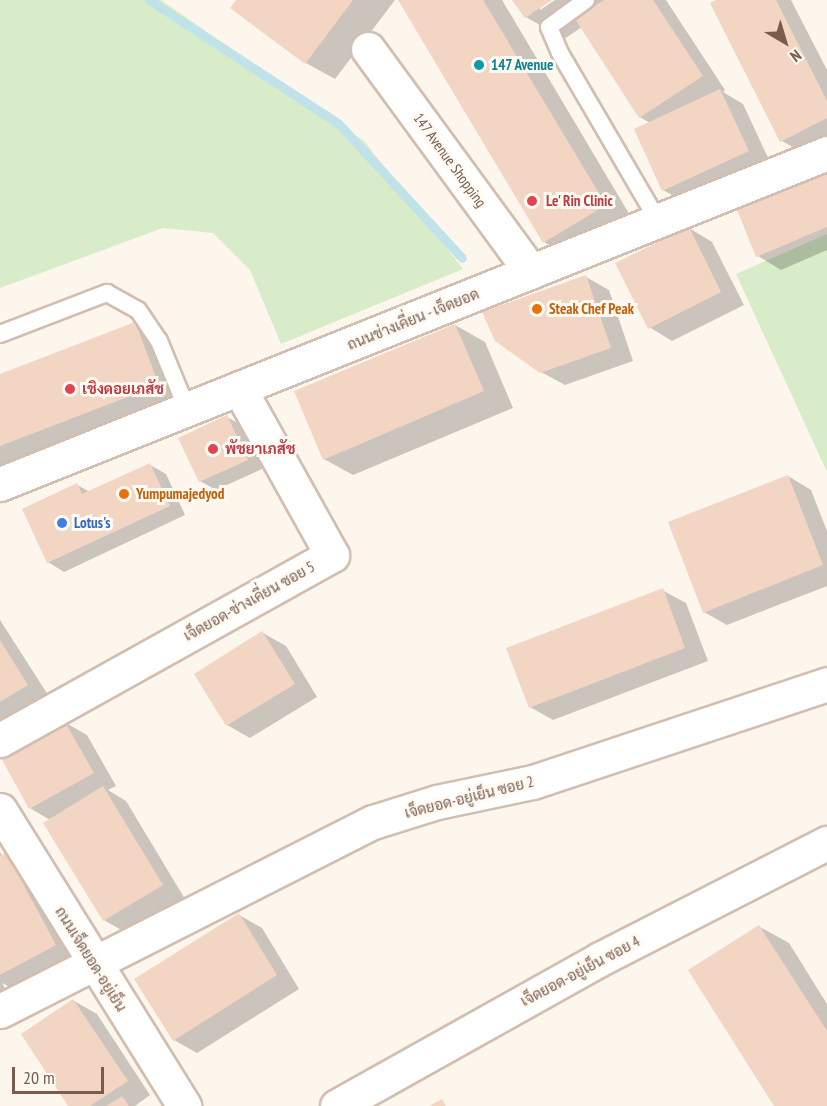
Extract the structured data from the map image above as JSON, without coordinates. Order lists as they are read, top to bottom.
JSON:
{
  "streets": {
    "street": [
      "147 Avenue Shopping",
      "ถนนช่างเคี่ยน - เจ็ดยอด",
      "เจ็ดยอด-ช่างเคี่ยน ซอย 5",
      "เจ็ดยอด-อยู่เย็น ซอย 2",
      "ถนนเจ็ดยอด-อยู่เย็น",
      "เจ็ดยอด-อยู่เย็น ซอย 4"
    ]
  },
  "crossings": [
    ["147 Avenue Shopping", "ถนนช่างเคี่ยน - เจ็ดยอด"],
    ["ถนนช่างเคี่ยน - เจ็ดยอด", "เจ็ดยอด-ช่างเคี่ยน ซอย 5"],
    ["เจ็ดยอด-อยู่เย็น ซอย 2", "ถนนเจ็ดยอด-อยู่เย็น"]
  ],
  "places": [
    "147 Avenue",
    "Le' Rin Clinic",
    "Steak Chef Peak",
    "เชิงดอยเภสัช",
    "พัชยาเภสัช",
    "Yumpumajedyod",
    "Lotus's"
  ],
  "scale_bar": "20 m",
  "north": "bottom right"
}
